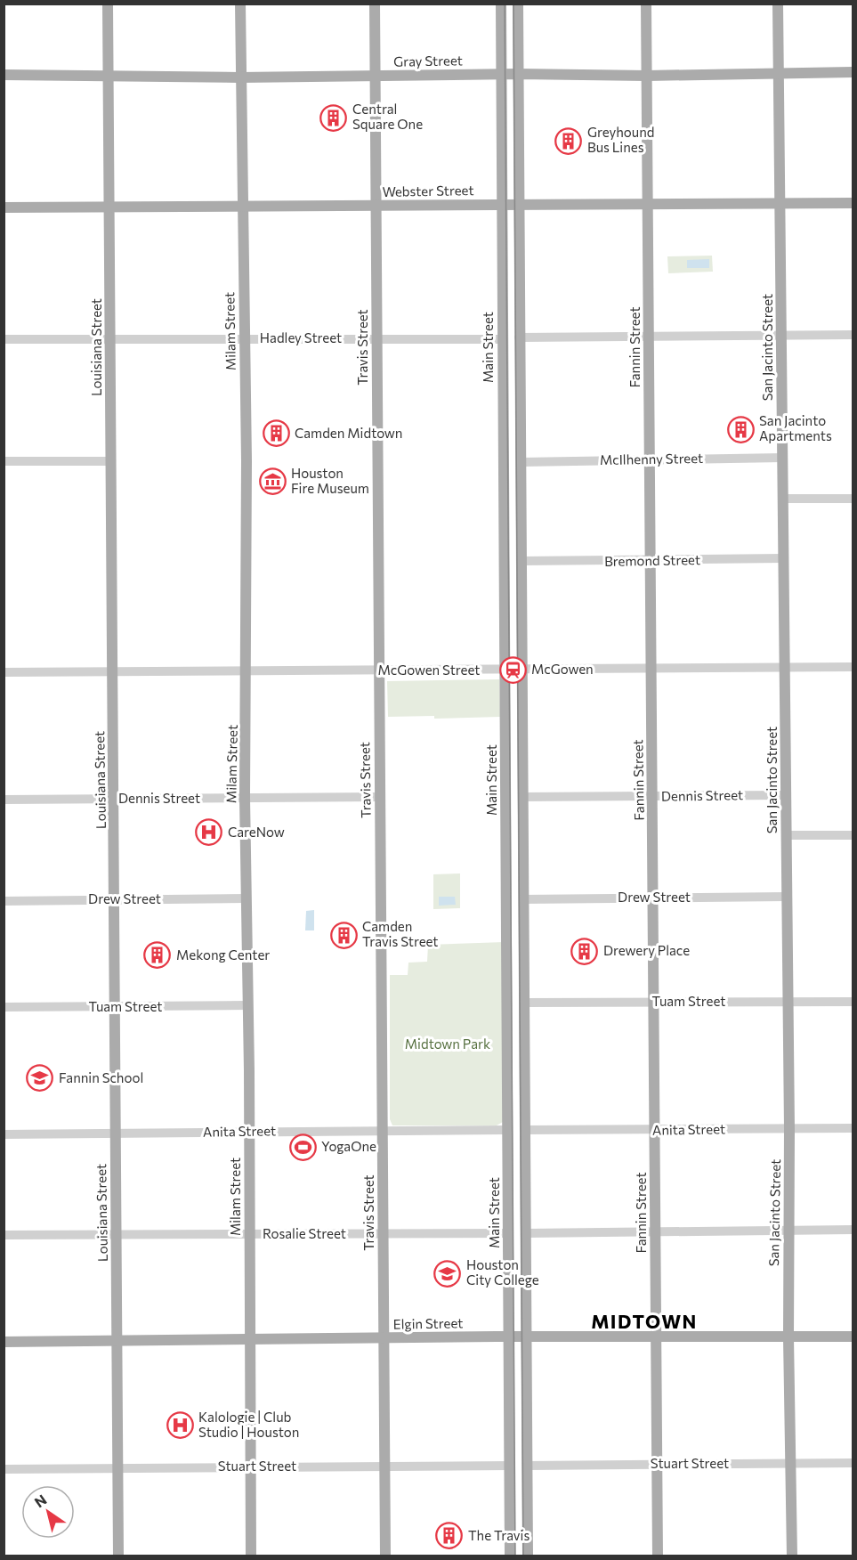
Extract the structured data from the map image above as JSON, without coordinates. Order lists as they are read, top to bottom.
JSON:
{
  "streets": {
    "main road": [
      "Gray Street",
      "Webster Street",
      "Milam Street",
      "Louisiana Street",
      "Travis Street",
      "Main Street",
      "Fannin Street",
      "San Jacinto Street",
      "Elgin Street"
    ],
    "street": [
      "Hadley Street",
      "McIlhenny Street",
      "Bremond Street",
      "McGowen Street",
      "Dennis Street",
      "Drew Street",
      "Tuam Street",
      "Anita Street",
      "Rosalie Street",
      "Stuart Street"
    ]
  },
  "crossings": [
    ["Gray Street", "Milam Street"],
    ["Gray Street", "Louisiana Street"],
    ["Gray Street", "Travis Street"],
    ["Gray Street", "Main Street"],
    ["Gray Street", "Fannin Street"],
    ["Gray Street", "San Jacinto Street"],
    ["Webster Street", "Milam Street"],
    ["Webster Street", "Louisiana Street"],
    ["Webster Street", "Travis Street"],
    ["Webster Street", "Main Street"],
    ["Webster Street", "Fannin Street"],
    ["Webster Street", "San Jacinto Street"],
    ["Milam Street", "Hadley Street"],
    ["Milam Street", "McGowen Street"],
    ["Milam Street", "Dennis Street"],
    ["Milam Street", "Drew Street"],
    ["Milam Street", "Tuam Street"],
    ["Milam Street", "Anita Street"],
    ["Milam Street", "Rosalie Street"],
    ["Milam Street", "Elgin Street"],
    ["Milam Street", "Stuart Street"],
    ["Hadley Street", "Louisiana Street"],
    ["Hadley Street", "Travis Street"],
    ["Hadley Street", "Main Street"],
    ["Louisiana Street", "McGowen Street"],
    ["Louisiana Street", "Dennis Street"],
    ["Louisiana Street", "Drew Street"],
    ["Louisiana Street", "Tuam Street"],
    ["Louisiana Street", "Anita Street"],
    ["Louisiana Street", "Rosalie Street"],
    ["Louisiana Street", "Elgin Street"],
    ["Louisiana Street", "Stuart Street"],
    ["Travis Street", "McGowen Street"],
    ["Travis Street", "Dennis Street"],
    ["Travis Street", "Anita Street"],
    ["Travis Street", "Rosalie Street"],
    ["Travis Street", "Elgin Street"],
    ["Travis Street", "Stuart Street"],
    ["Main Street", "McGowen Street"],
    ["Main Street", "Anita Street"],
    ["Main Street", "Rosalie Street"],
    ["Main Street", "Elgin Street"],
    ["Main Street", "Stuart Street"],
    ["Fannin Street", "McIlhenny Street"],
    ["Fannin Street", "Bremond Street"],
    ["Fannin Street", "McGowen Street"],
    ["Fannin Street", "Dennis Street"],
    ["Fannin Street", "Drew Street"],
    ["Fannin Street", "Tuam Street"],
    ["Fannin Street", "Anita Street"],
    ["Fannin Street", "Elgin Street"],
    ["Fannin Street", "Stuart Street"],
    ["San Jacinto Street", "McIlhenny Street"],
    ["San Jacinto Street", "Bremond Street"],
    ["San Jacinto Street", "McGowen Street"],
    ["San Jacinto Street", "Dennis Street"],
    ["San Jacinto Street", "Drew Street"],
    ["San Jacinto Street", "Tuam Street"],
    ["San Jacinto Street", "Anita Street"],
    ["San Jacinto Street", "Elgin Street"],
    ["San Jacinto Street", "Stuart Street"]
  ],
  "districts": ["MIDTOWN"],
  "parks": ["Midtown Park"],
  "places": {
    "building": [
      "Central Square One",
      "Greyhound Bus Lines",
      "San Jacinto Apartments",
      "Camden Midtown",
      "Camden Travis Street",
      "Drewery Place",
      "Mekong Center",
      "The Travis"
    ],
    "museum": ["Houston Fire Museum"],
    "station": ["McGowen"],
    "hospital": ["CareNow", "Kalologie | Club Studio | Houston"],
    "school or university": ["Fannin School", "Houston City College"],
    "sports": ["YogaOne"]
  },
  "north": "top left"
}
